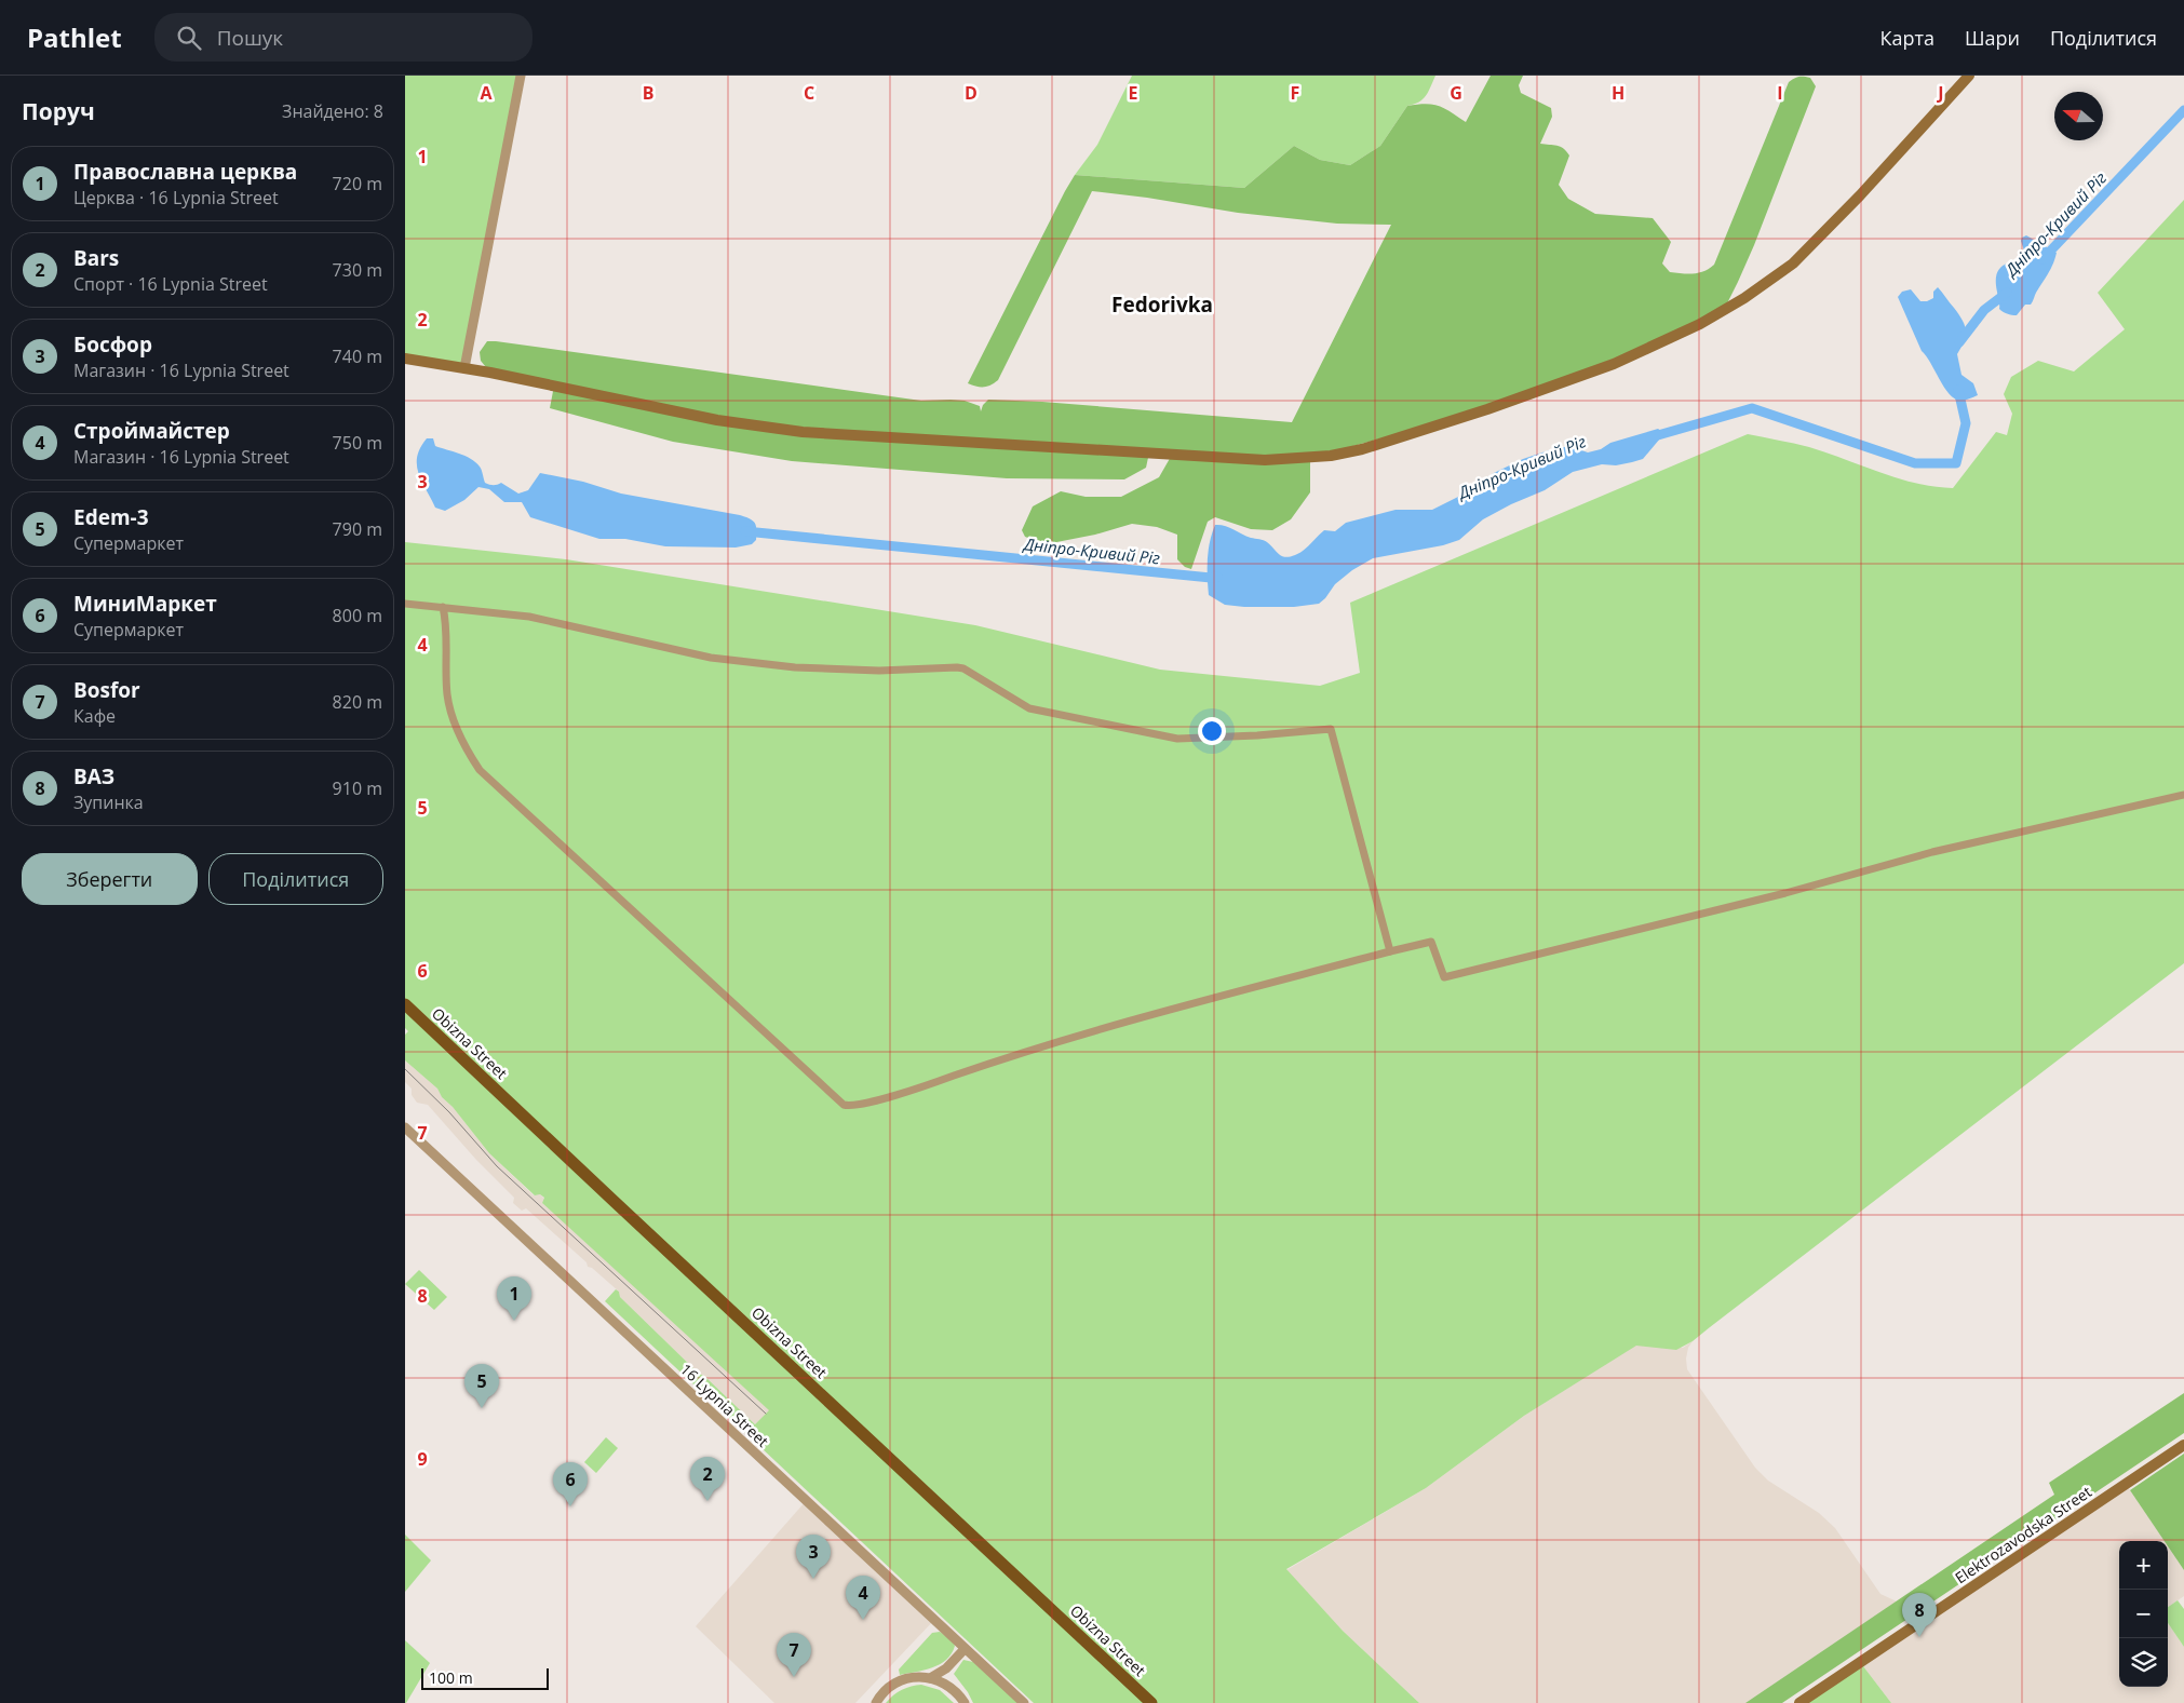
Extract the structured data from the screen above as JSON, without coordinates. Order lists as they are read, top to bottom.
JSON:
{
  "streets": {
    "main road": ["Obizna Street", "Elektrozavodska Street"],
    "street": ["16 Lypnia Street"]
  },
  "districts": ["Fedorivka"],
  "water": ["Дніпро-Кривий Ріг"],
  "scale_bar": "100 m",
  "north": "left",
  "page": {
    "header": "Pathlet",
    "search": "Пошук",
    "nav": ["Карта", "Шари", "Поділитися"],
    "heading": ["Поруч", "Знайдено: 8"],
    "list": [
      {
        "mark": "1",
        "name": "Православна церква",
        "note": "Церква · 16 Lypnia Street",
        "value": "720 m"
      },
      {
        "mark": "2",
        "name": "Bars",
        "note": "Спорт · 16 Lypnia Street",
        "value": "730 m"
      },
      {
        "mark": "3",
        "name": "Босфор",
        "note": "Магазин · 16 Lypnia Street",
        "value": "740 m"
      },
      {
        "mark": "4",
        "name": "Строймайстер",
        "note": "Магазин · 16 Lypnia Street",
        "value": "750 m"
      },
      {
        "mark": "5",
        "name": "Edem-3",
        "note": "Супермаркет",
        "value": "790 m"
      },
      {
        "mark": "6",
        "name": "МиниМаркет",
        "note": "Супермаркет",
        "value": "800 m"
      },
      {
        "mark": "7",
        "name": "Bosfor",
        "note": "Кафе",
        "value": "820 m"
      },
      {
        "mark": "8",
        "name": "ВАЗ",
        "note": "Зупинка",
        "value": "910 m"
      }
    ],
    "buttons": ["Зберегти", "Поділитися"],
    "pins": [
      "1",
      "5",
      "2",
      "6",
      "3",
      "4",
      "8",
      "7"
    ],
    "map_buttons": ["+", "−"],
    "scale": "100 m"
  },
  "grid": {
    "columns": [
      "A",
      "B",
      "C",
      "D",
      "E",
      "F",
      "G",
      "H",
      "I",
      "J"
    ],
    "rows": [
      "1",
      "2",
      "3",
      "4",
      "5",
      "6",
      "7",
      "8",
      "9"
    ]
  }
}
